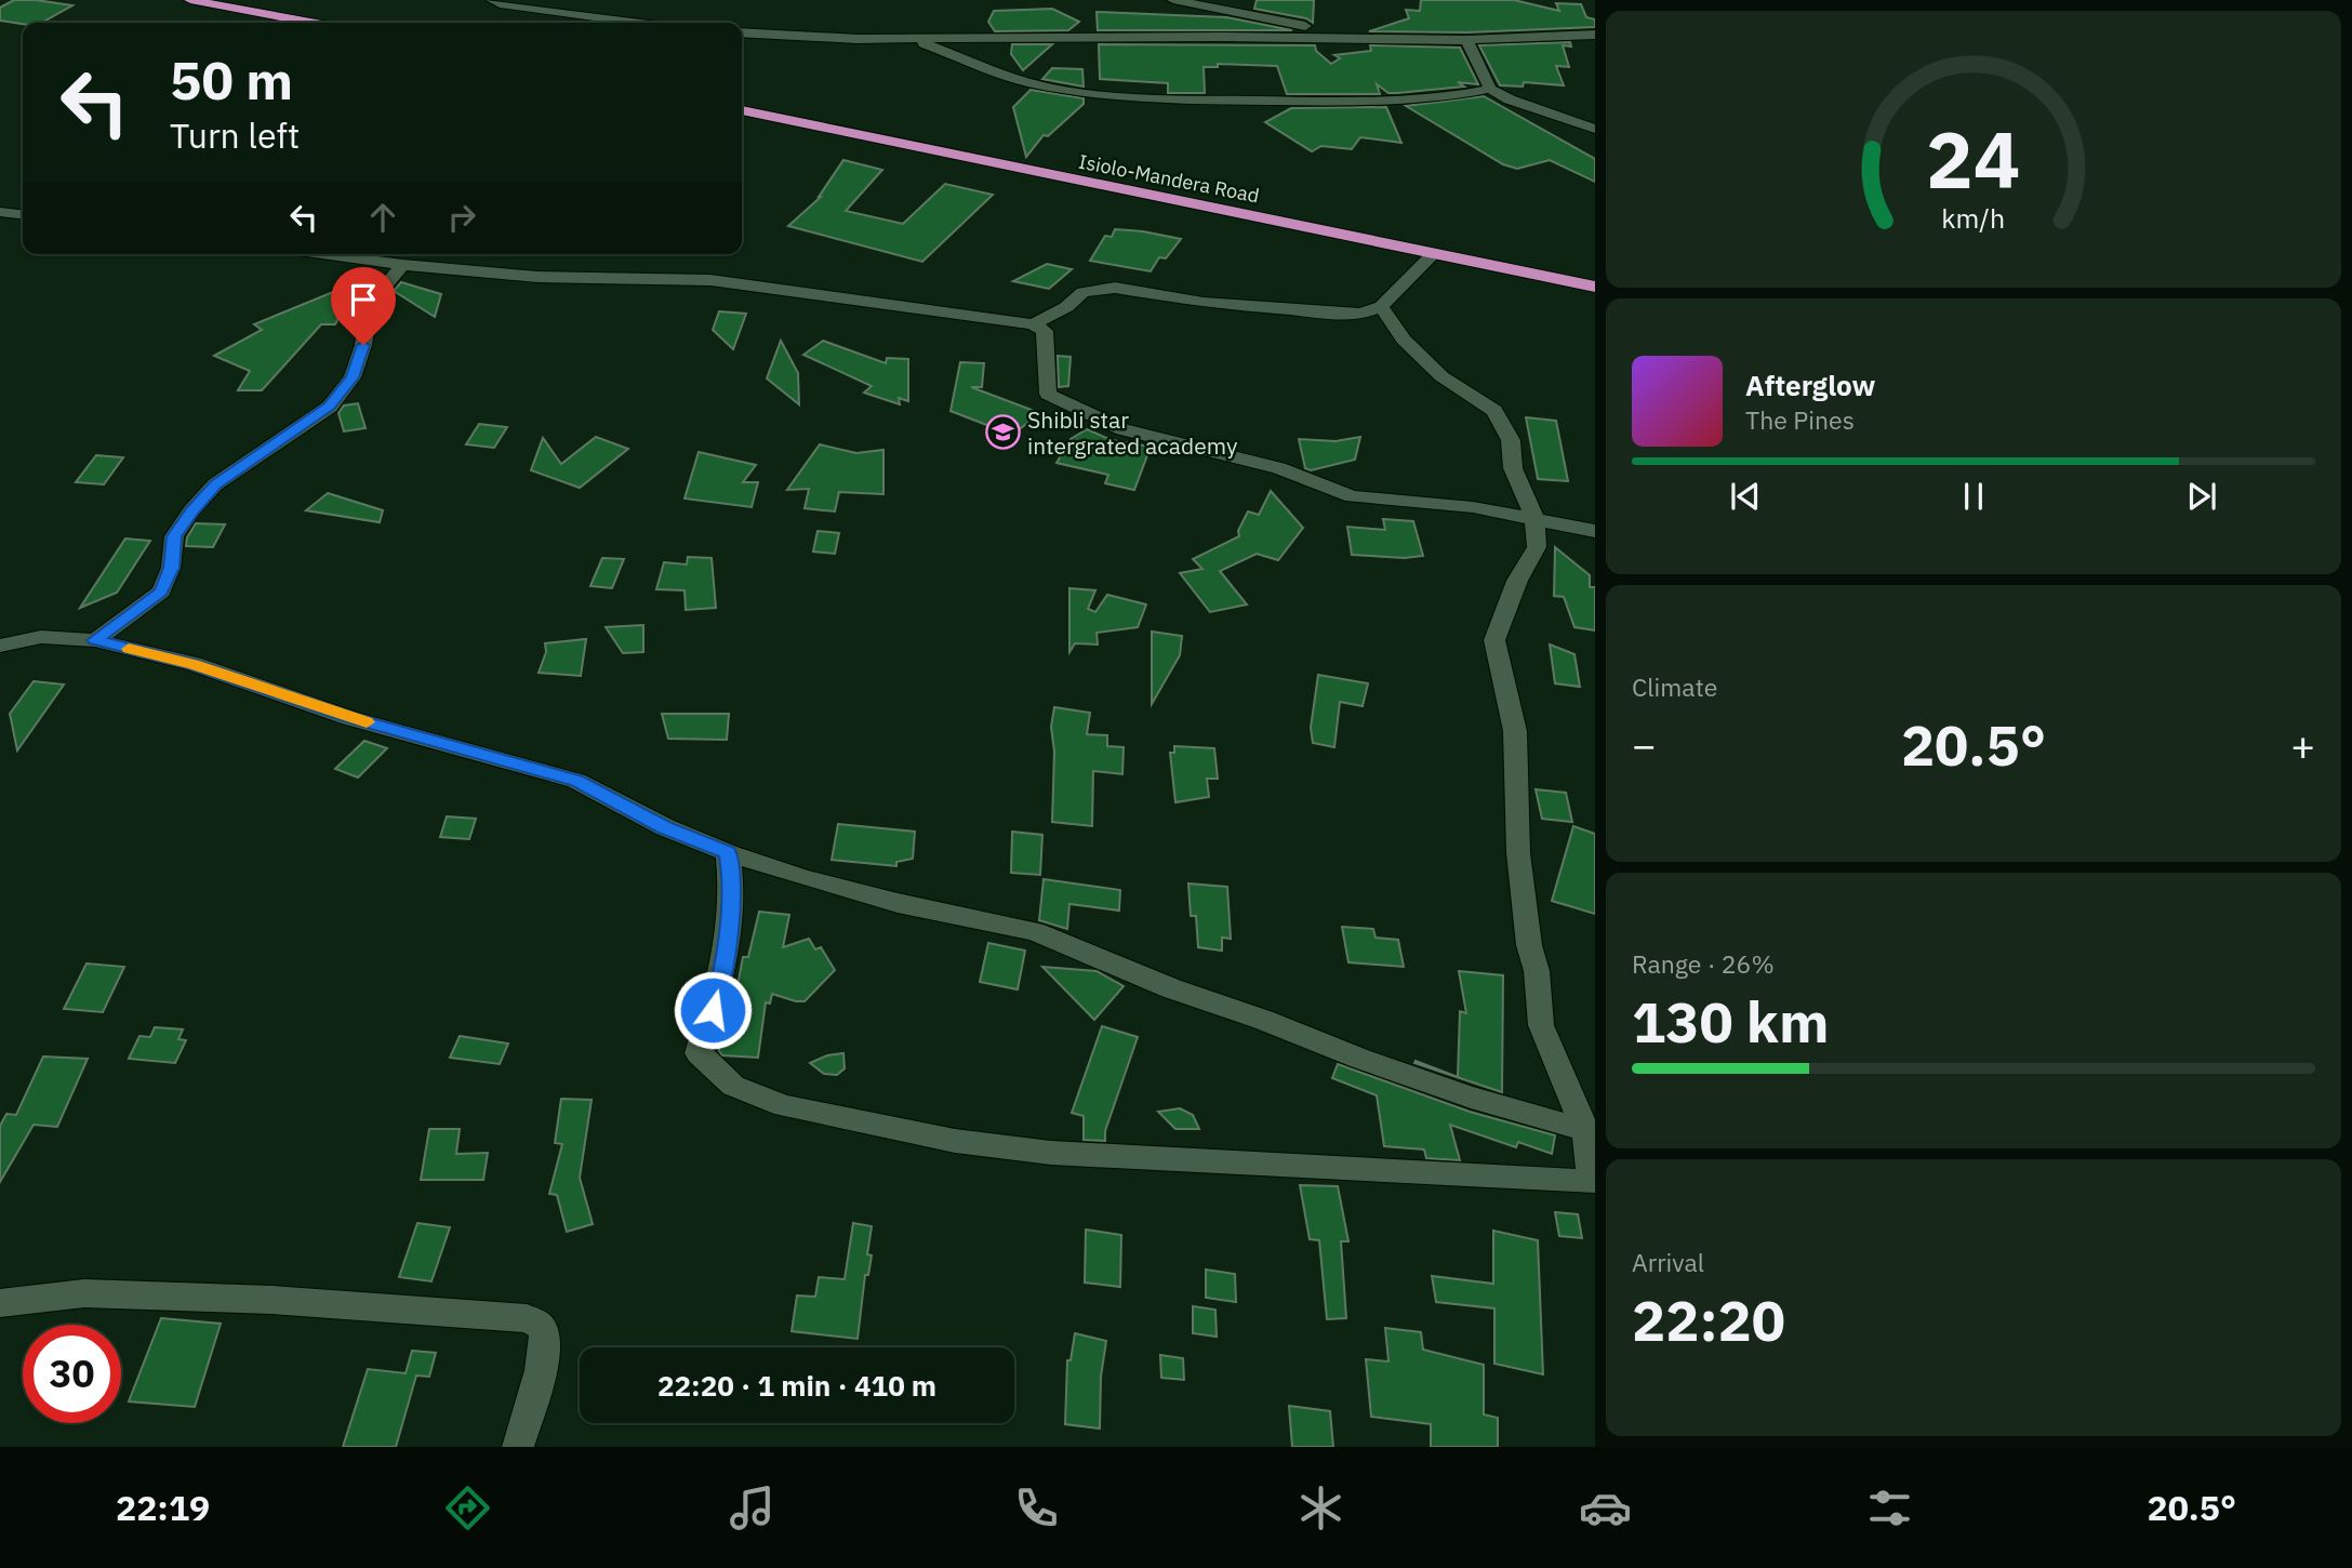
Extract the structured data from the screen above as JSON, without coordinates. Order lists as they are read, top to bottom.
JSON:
{
  "streets": {
    "highway": ["Isiolo-Mandera Road"]
  },
  "places": {
    "school or university": ["Shibli star intergrated academy"]
  },
  "page": {
    "turn": ["50 m", "Turn left"],
    "song": ["Afterglow", "The Pines"],
    "tile": [
      "Climate",
      ["Range · 26%", "130 km"],
      ["Arrival", "22:20"]
    ],
    "heat": ["−", "20.5°", "+"],
    "limit": "30",
    "trip": "22:20 · 1 min · 410 m",
    "tabs": ["22:19", "20.5°"],
    "gauge": ["24", "km/h"]
  }
}
